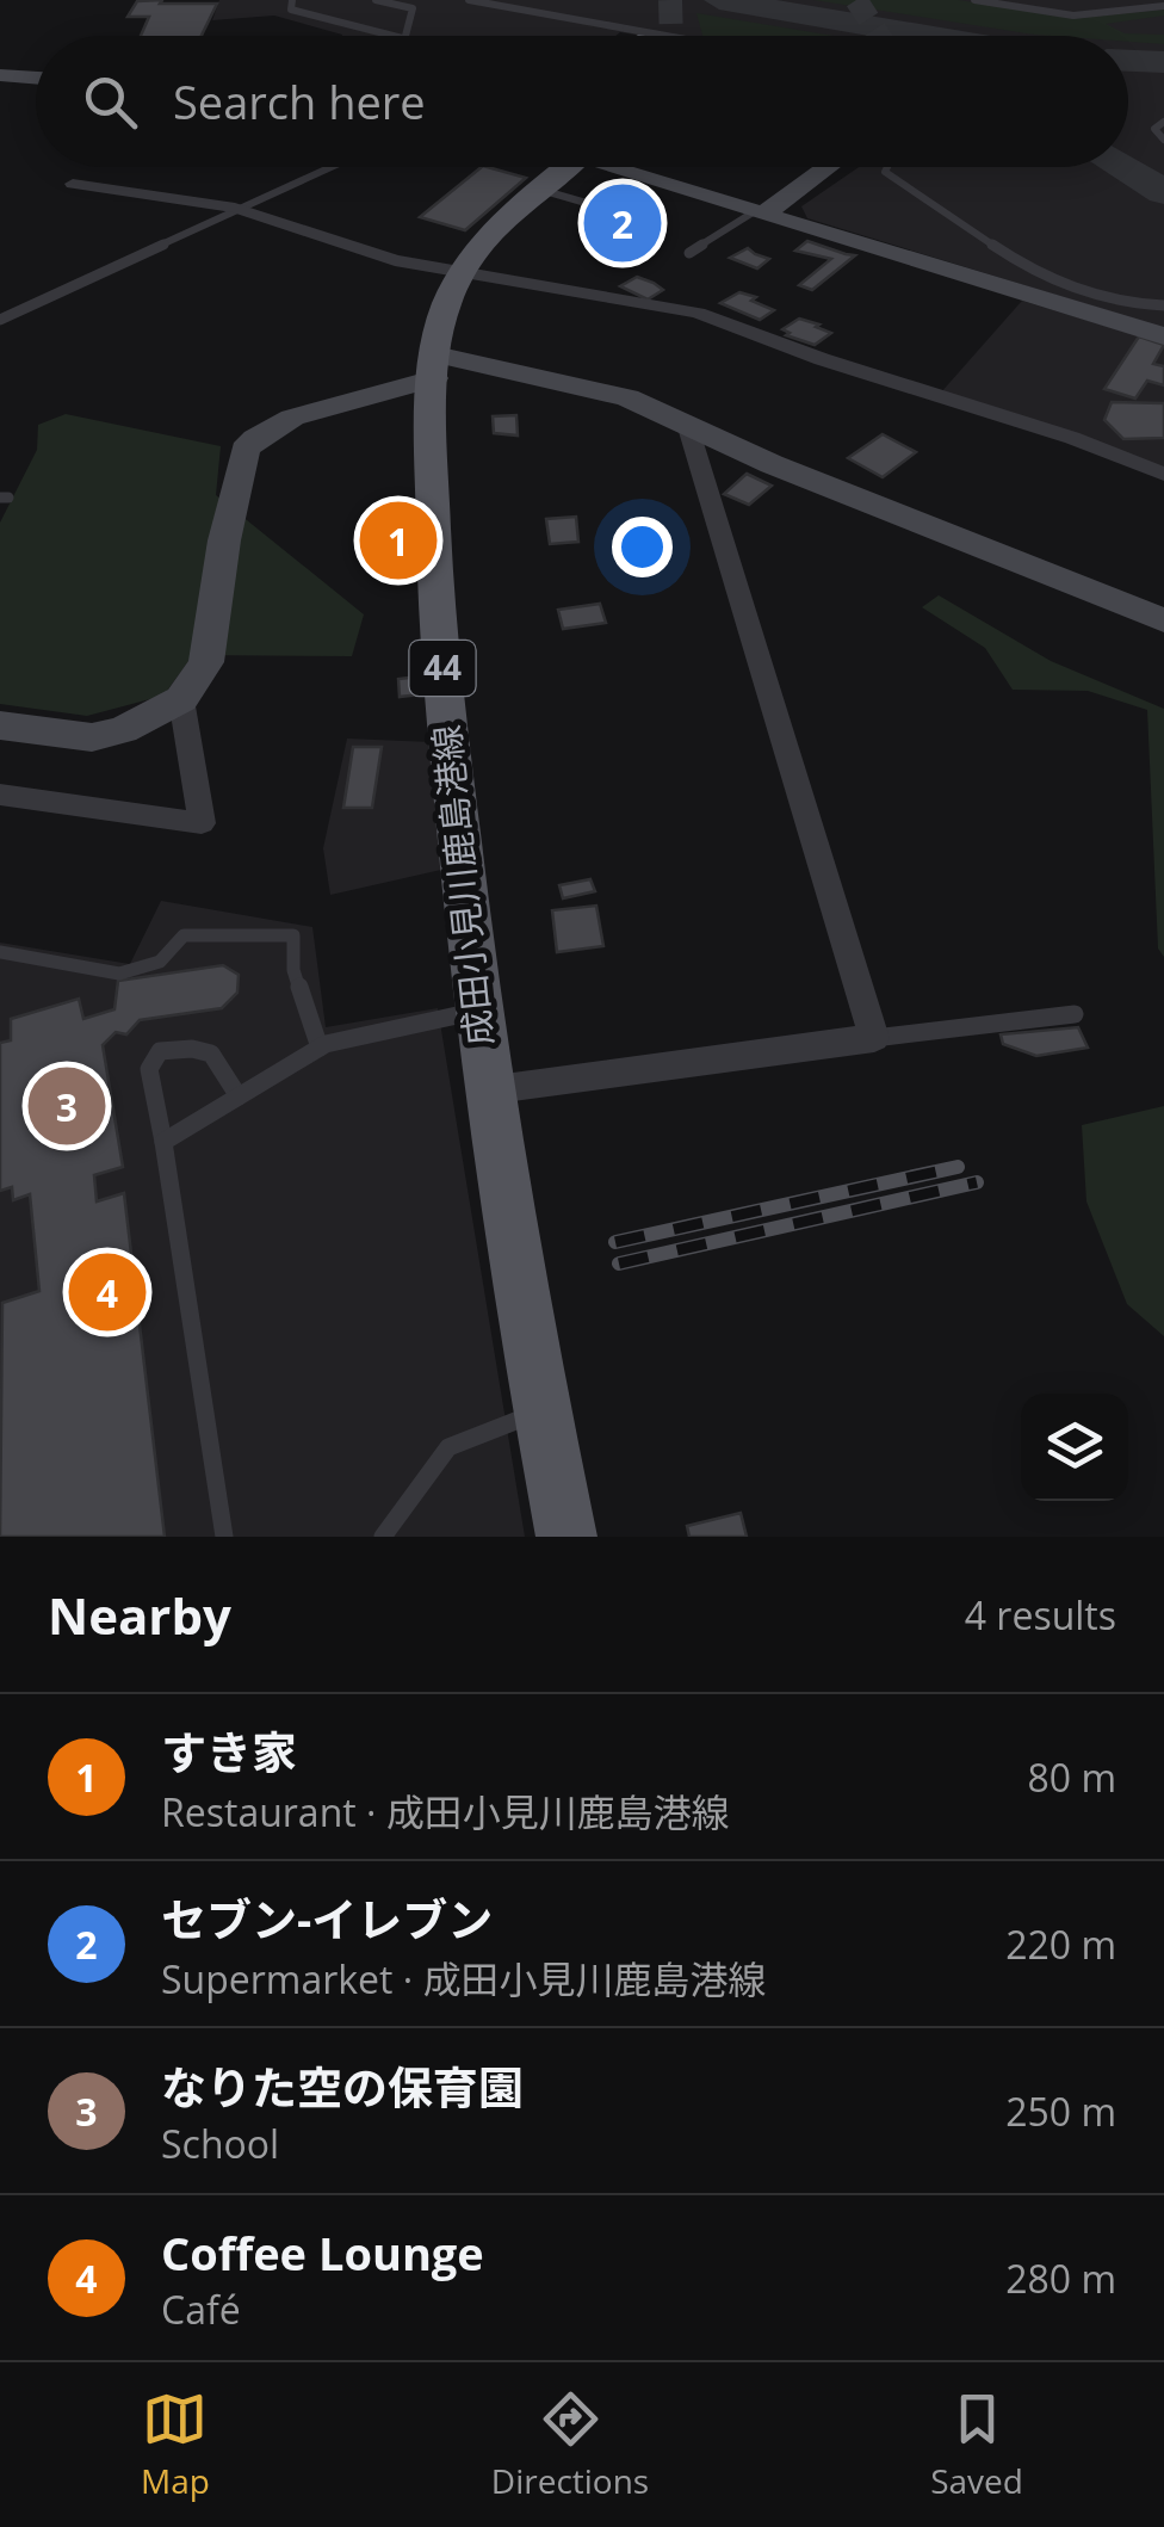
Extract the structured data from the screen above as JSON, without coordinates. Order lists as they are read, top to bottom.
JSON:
{
  "streets": {
    "main road": ["44", "成田小見川鹿島港線"]
  },
  "page": {
    "search": "Search here",
    "pins": [
      "2",
      "1",
      "3",
      "4"
    ],
    "heading": ["Nearby", "4 results"],
    "list": [
      {
        "mark": "1",
        "name": "すき家",
        "note": "Restaurant · 成田小見川鹿島港線",
        "value": "80 m"
      },
      {
        "mark": "2",
        "name": "セブン-イレブン",
        "note": "Supermarket · 成田小見川鹿島港線",
        "value": "220 m"
      },
      {
        "mark": "3",
        "name": "なりた空の保育園",
        "note": "School",
        "value": "250 m"
      },
      {
        "mark": "4",
        "name": "Coffee Lounge",
        "note": "Café",
        "value": "280 m"
      }
    ],
    "nav": ["Map", "Directions", "Saved"]
  }
}
